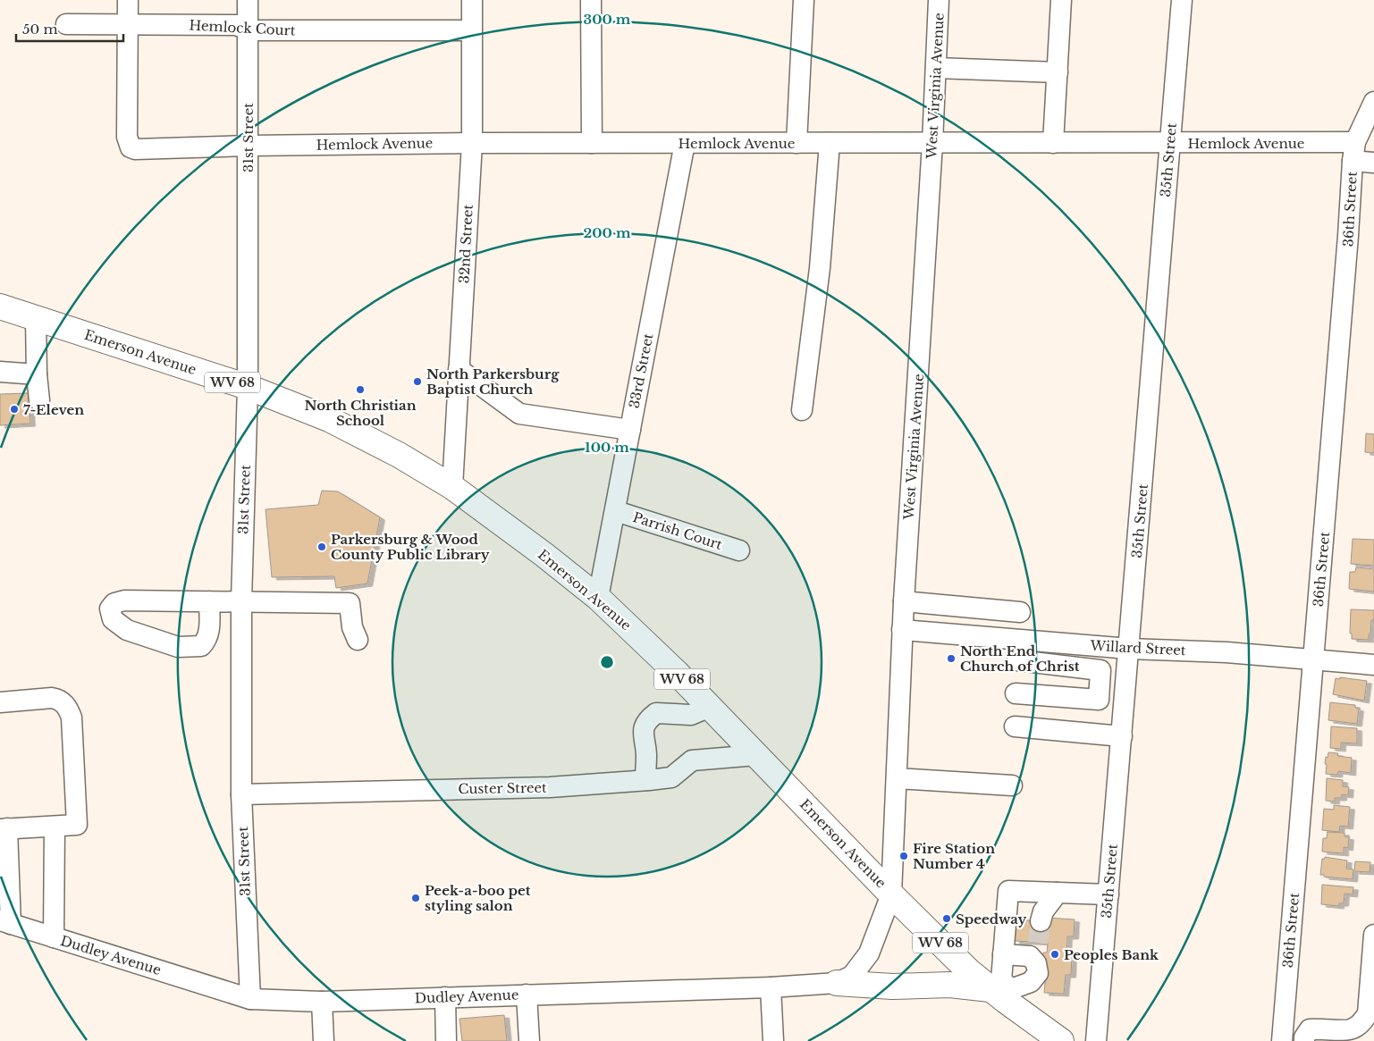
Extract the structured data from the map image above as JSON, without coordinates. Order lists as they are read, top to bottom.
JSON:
{
  "streets": {
    "main road": ["Emerson Avenue", "WV 68"],
    "street": [
      "Hemlock Court",
      "West Virginia Avenue",
      "31st Street",
      "Hemlock Avenue",
      "35th Street",
      "36th Street",
      "32nd Street",
      "33rd Street",
      "Parrish Court",
      "Willard Street",
      "Custer Street",
      "Dudley Avenue"
    ]
  },
  "crossings": [
    ["Hemlock Court", "31st Street"],
    ["Hemlock Court", "Hemlock Avenue"],
    ["Hemlock Court", "32nd Street"],
    ["West Virginia Avenue", "Hemlock Avenue"],
    ["West Virginia Avenue", "Emerson Avenue"],
    ["West Virginia Avenue", "Willard Street"],
    ["West Virginia Avenue", "Dudley Avenue"],
    ["31st Street", "Hemlock Avenue"],
    ["31st Street", "Emerson Avenue"],
    ["31st Street", "Custer Street"],
    ["31st Street", "Dudley Avenue"],
    ["Hemlock Avenue", "35th Street"],
    ["Hemlock Avenue", "36th Street"],
    ["Hemlock Avenue", "32nd Street"],
    ["Hemlock Avenue", "33rd Street"],
    ["35th Street", "Willard Street"],
    ["36th Street", "Willard Street"],
    ["32nd Street", "Emerson Avenue"],
    ["Emerson Avenue", "33rd Street"],
    ["Emerson Avenue", "Custer Street"],
    ["Emerson Avenue", "Dudley Avenue"],
    ["33rd Street", "Parrish Court"]
  ],
  "places": [
    "North Parkersburg Baptist Church",
    "North Christian School",
    "7-Eleven",
    "Parkersburg & Wood County Public Library",
    "North End Church of Christ",
    "Fire Station Number 4",
    "Peek-a-boo pet styling salon",
    "Speedway",
    "Peoples Bank"
  ],
  "scale_bar": "50 m",
  "rings": ["300 m", "200 m", "100 m"]
}
